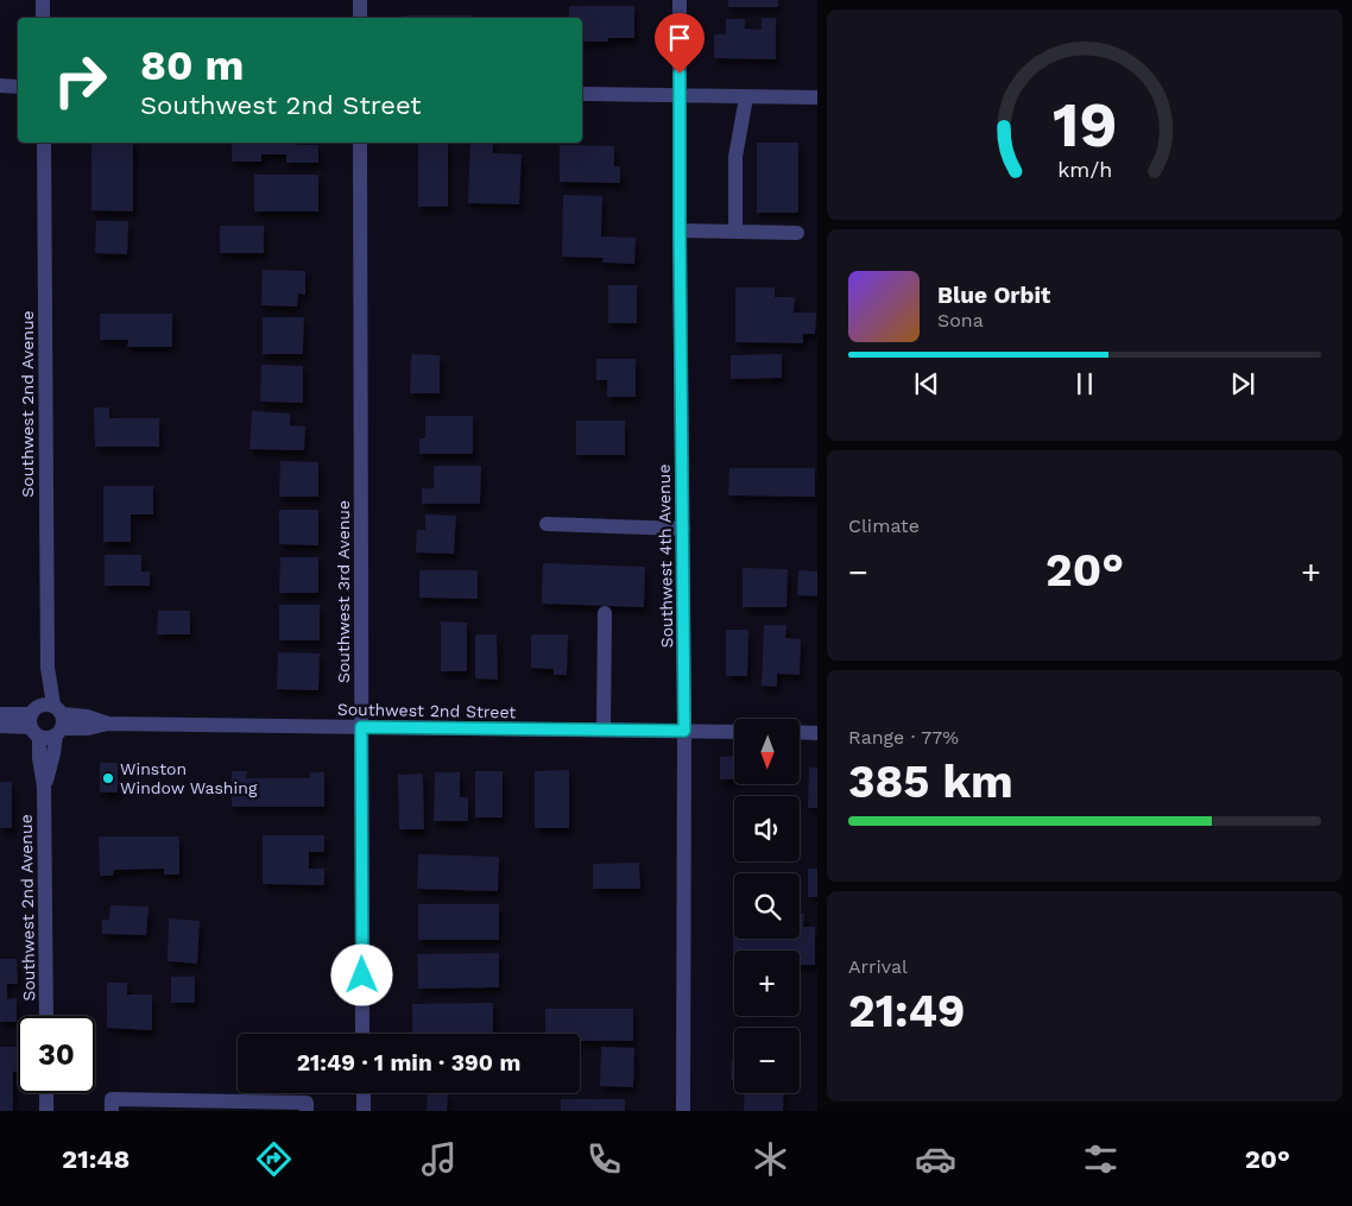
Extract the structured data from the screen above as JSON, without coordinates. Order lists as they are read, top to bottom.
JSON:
{
  "streets": {
    "street": [
      "Southwest 2nd Avenue",
      "Southwest 4th Avenue",
      "Southwest 3rd Avenue",
      "Southwest 2nd Street"
    ]
  },
  "crossings": [
    ["Southwest 2nd Avenue", "Southwest 2nd Street"],
    ["Southwest 4th Avenue", "Southwest 2nd Street"],
    ["Southwest 3rd Avenue", "Southwest 2nd Street"]
  ],
  "places": ["Winston Window Washing"],
  "north": "bottom",
  "page": {
    "turn": ["80 m", "Southwest 2nd Street"],
    "song": ["Blue Orbit", "Sona"],
    "tile": [
      "Climate",
      ["Range · 77%", "385 km"],
      ["Arrival", "21:49"]
    ],
    "heat": ["−", "20°", "+"],
    "map_buttons": ["+", "−"],
    "limit": "30",
    "trip": "21:49 · 1 min · 390 m",
    "tabs": ["21:48", "20°"],
    "gauge": ["19", "km/h"]
  }
}
